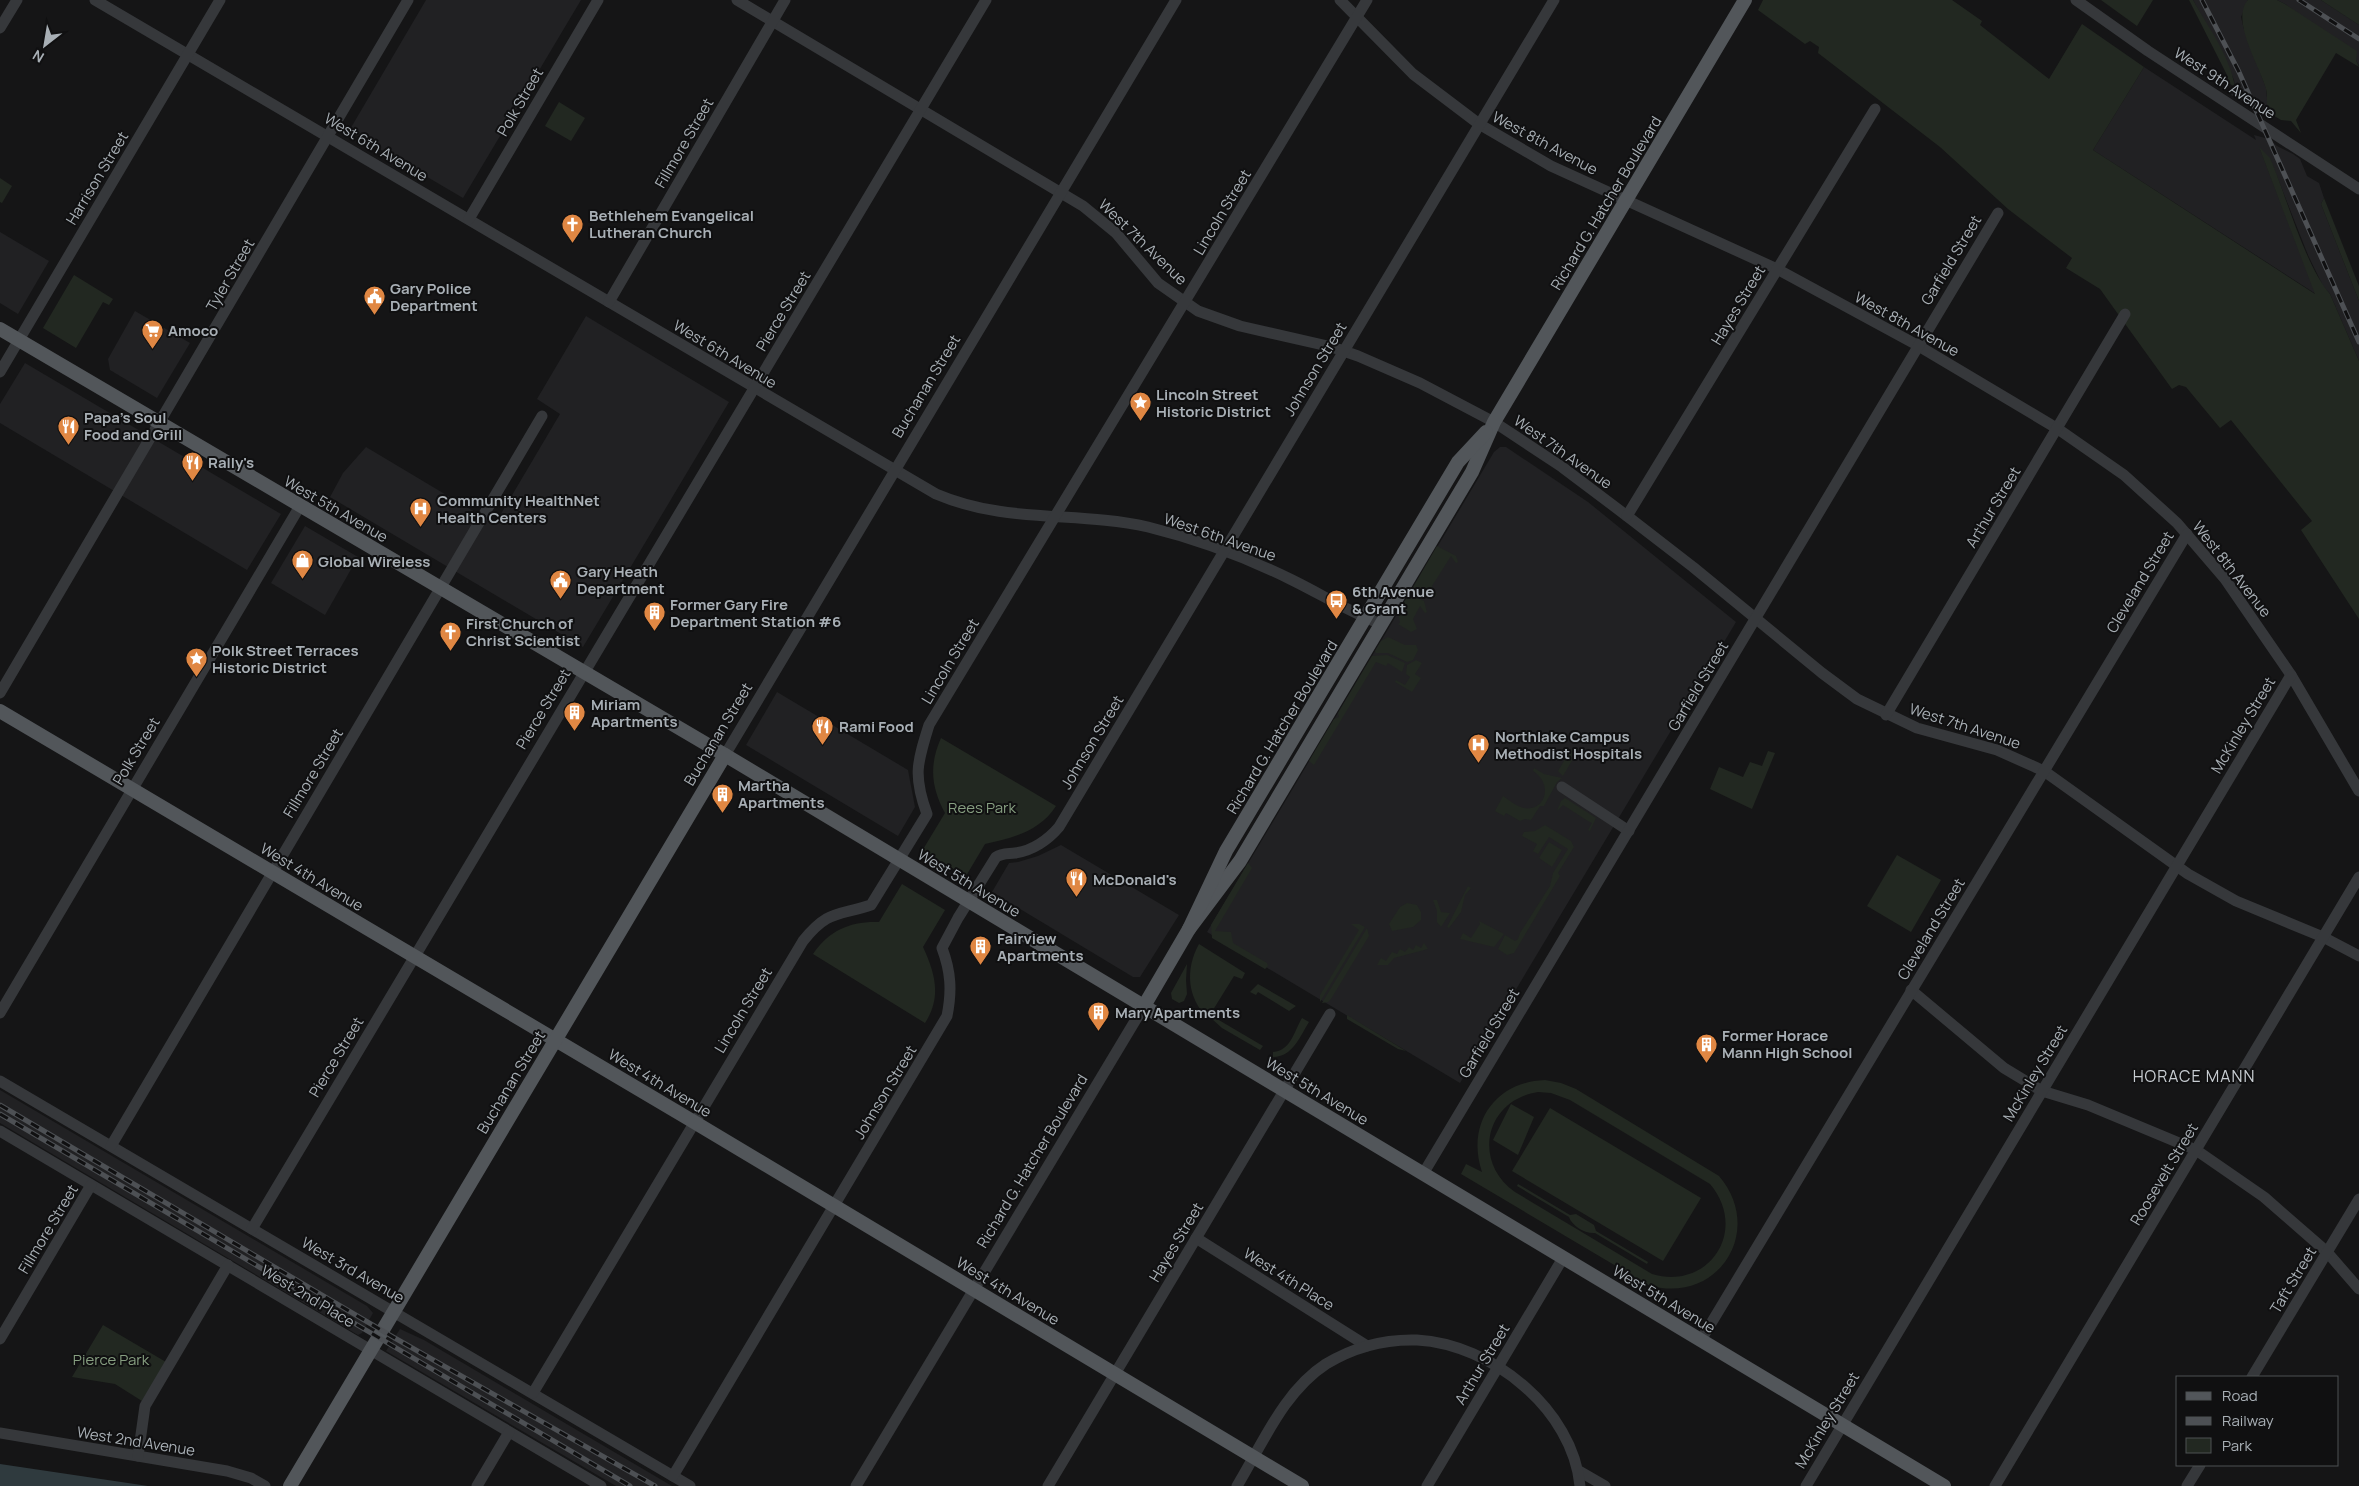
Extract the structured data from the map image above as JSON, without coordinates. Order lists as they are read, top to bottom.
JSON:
{
  "streets": {
    "main road": [
      "Richard G. Hatcher Boulevard",
      "Buchanan Street",
      "West 5th Avenue",
      "West 4th Avenue"
    ],
    "street": [
      "West 9th Avenue",
      "Polk Street",
      "Fillmore Street",
      "West 8th Avenue",
      "West 6th Avenue",
      "Harrison Street",
      "Lincoln Street",
      "West 7th Avenue",
      "Garfield Street",
      "Tyler Street",
      "Hayes Street",
      "Pierce Street",
      "Johnson Street",
      "Arthur Street",
      "Cleveland Street",
      "McKinley Street",
      "Roosevelt Street",
      "West 3rd Avenue",
      "West 4th Place",
      "Taft Street",
      "West 2nd Place",
      "West 2nd Avenue"
    ]
  },
  "crossings": [
    ["Polk Street", "West 6th Avenue"],
    ["Polk Street", "West 5th Avenue"],
    ["Polk Street", "West 4th Avenue"],
    ["Fillmore Street", "West 6th Avenue"],
    ["Fillmore Street", "West 7th Avenue"],
    ["Fillmore Street", "West 5th Avenue"],
    ["Fillmore Street", "West 4th Avenue"],
    ["Fillmore Street", "West 3rd Avenue"],
    ["Fillmore Street", "West 2nd Place"],
    ["West 8th Avenue", "Richard G. Hatcher Boulevard"],
    ["West 8th Avenue", "Lincoln Street"],
    ["West 8th Avenue", "Garfield Street"],
    ["West 8th Avenue", "Hayes Street"],
    ["West 8th Avenue", "Johnson Street"],
    ["West 8th Avenue", "Arthur Street"],
    ["West 8th Avenue", "Cleveland Street"],
    ["West 8th Avenue", "McKinley Street"],
    ["West 6th Avenue", "Harrison Street"],
    ["West 6th Avenue", "Richard G. Hatcher Boulevard"],
    ["West 6th Avenue", "Lincoln Street"],
    ["West 6th Avenue", "Tyler Street"],
    ["West 6th Avenue", "Pierce Street"],
    ["West 6th Avenue", "Johnson Street"],
    ["West 6th Avenue", "Buchanan Street"],
    ["Harrison Street", "West 5th Avenue"],
    ["Richard G. Hatcher Boulevard", "West 7th Avenue"],
    ["Richard G. Hatcher Boulevard", "West 5th Avenue"],
    ["Richard G. Hatcher Boulevard", "West 4th Avenue"],
    ["Lincoln Street", "West 7th Avenue"],
    ["Lincoln Street", "West 5th Avenue"],
    ["Lincoln Street", "West 4th Avenue"],
    ["Lincoln Street", "West 3rd Avenue"],
    ["West 7th Avenue", "Garfield Street"],
    ["West 7th Avenue", "Hayes Street"],
    ["West 7th Avenue", "Pierce Street"],
    ["West 7th Avenue", "Johnson Street"],
    ["West 7th Avenue", "Buchanan Street"],
    ["West 7th Avenue", "Arthur Street"],
    ["West 7th Avenue", "Cleveland Street"],
    ["West 7th Avenue", "McKinley Street"],
    ["West 7th Avenue", "Roosevelt Street"],
    ["Garfield Street", "West 5th Avenue"],
    ["Tyler Street", "West 5th Avenue"],
    ["Hayes Street", "West 5th Avenue"],
    ["Hayes Street", "West 4th Avenue"],
    ["Hayes Street", "West 4th Place"],
    ["Pierce Street", "West 5th Avenue"],
    ["Pierce Street", "West 4th Avenue"],
    ["Pierce Street", "West 3rd Avenue"],
    ["Johnson Street", "West 5th Avenue"],
    ["Johnson Street", "West 4th Avenue"],
    ["Johnson Street", "West 3rd Avenue"],
    ["Buchanan Street", "West 5th Avenue"],
    ["Buchanan Street", "West 4th Avenue"],
    ["Buchanan Street", "West 3rd Avenue"],
    ["Buchanan Street", "West 2nd Place"],
    ["Arthur Street", "West 5th Avenue"],
    ["West 5th Avenue", "Cleveland Street"],
    ["West 5th Avenue", "McKinley Street"]
  ],
  "districts": ["HORACE MANN"],
  "parks": ["Rees Park", "Pierce Park"],
  "places": {
    "church": ["Bethlehem Evangelical Lutheran Church", "First Church of Christ Scientist"],
    "public building": ["Gary Police Department", "Gary Heath Department"],
    "supermarket": ["Amoco"],
    "place": ["Lincoln Street Historic District", "Polk Street Terraces Historic District"],
    "restaurant": [
      "Papa's Soul Food and Grill",
      "Rally's",
      "Rami Food",
      "McDonald's"
    ],
    "hospital": ["Community HealthNet Health Centers", "Northlake Campus Methodist Hospitals"],
    "shop": ["Global Wireless"],
    "bus stop": ["6th Avenue & Grant"],
    "building": [
      "Former Gary Fire Department Station #6",
      "Miriam Apartments",
      "Martha Apartments",
      "Fairview Apartments",
      "Mary Apartments",
      "Former Horace Mann High School"
    ]
  },
  "legend": ["Road", "Railway", "Park"],
  "north": "bottom left"
}
